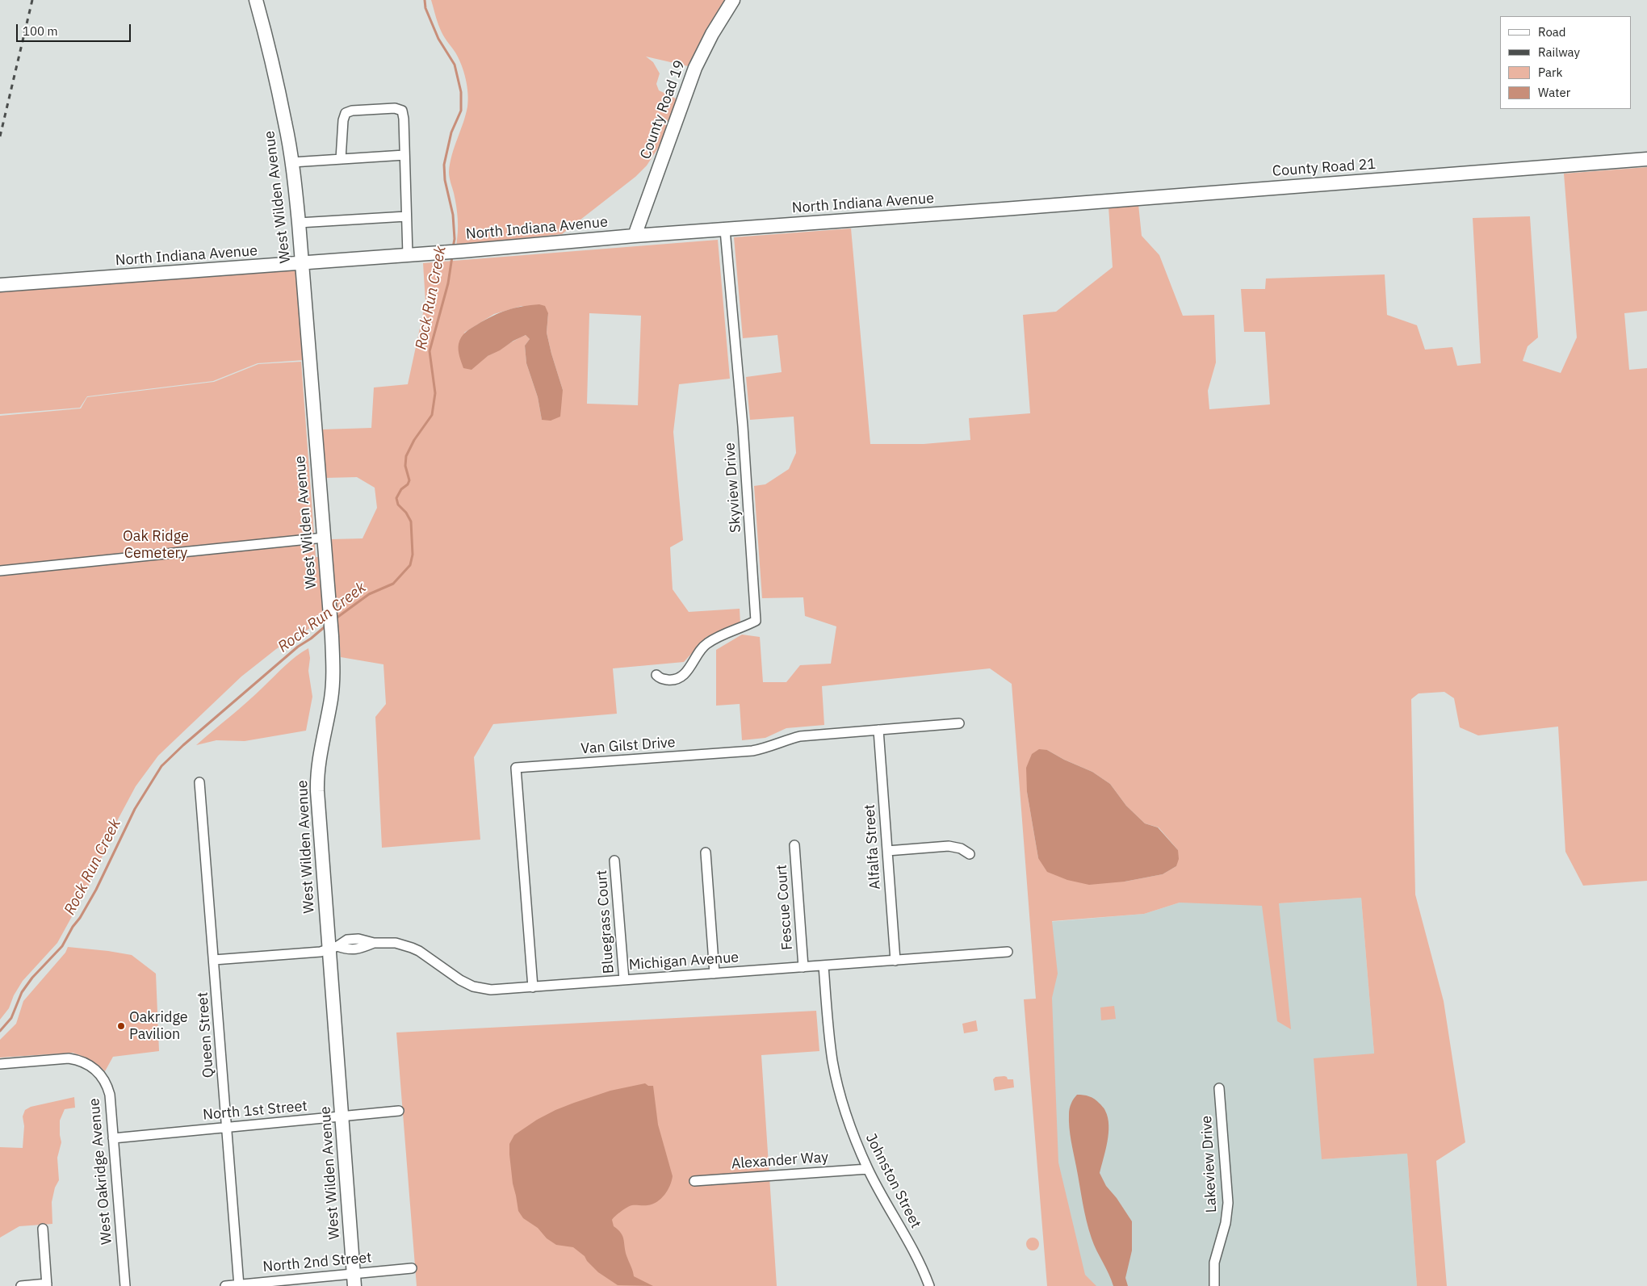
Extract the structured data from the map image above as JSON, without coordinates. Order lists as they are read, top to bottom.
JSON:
{
  "streets": {
    "street": [
      "County Road 19",
      "County Road 21",
      "West Wilden Avenue",
      "North Indiana Avenue",
      "Skyview Drive",
      "Van Gilst Drive",
      "Alfalfa Street",
      "Fescue Court",
      "Bluegrass Court",
      "Michigan Avenue",
      "Queen Street",
      "North 1st Street",
      "Alexander Way",
      "Lakeview Drive",
      "West Oakridge Avenue",
      "Johnston Street",
      "North 2nd Street"
    ]
  },
  "crossings": [
    ["County Road 19", "North Indiana Avenue"],
    ["County Road 21", "North Indiana Avenue"],
    ["West Wilden Avenue", "North Indiana Avenue"],
    ["West Wilden Avenue", "Michigan Avenue"],
    ["West Wilden Avenue", "North 1st Street"],
    ["West Wilden Avenue", "North 2nd Street"],
    ["North Indiana Avenue", "Skyview Drive"],
    ["Van Gilst Drive", "Alfalfa Street"],
    ["Van Gilst Drive", "Michigan Avenue"],
    ["Alfalfa Street", "Michigan Avenue"],
    ["Fescue Court", "Michigan Avenue"],
    ["Bluegrass Court", "Michigan Avenue"],
    ["Michigan Avenue", "Queen Street"],
    ["Michigan Avenue", "Johnston Street"],
    ["Queen Street", "North 1st Street"],
    ["Queen Street", "North 2nd Street"],
    ["North 1st Street", "West Oakridge Avenue"],
    ["Alexander Way", "Johnston Street"]
  ],
  "water": ["Rock Run Creek"],
  "parks": ["Oak Ridge Cemetery"],
  "places": ["Oakridge Pavilion"],
  "legend": [
    "Road",
    "Railway",
    "Park",
    "Water"
  ],
  "scale_bar": "100 m"
}
